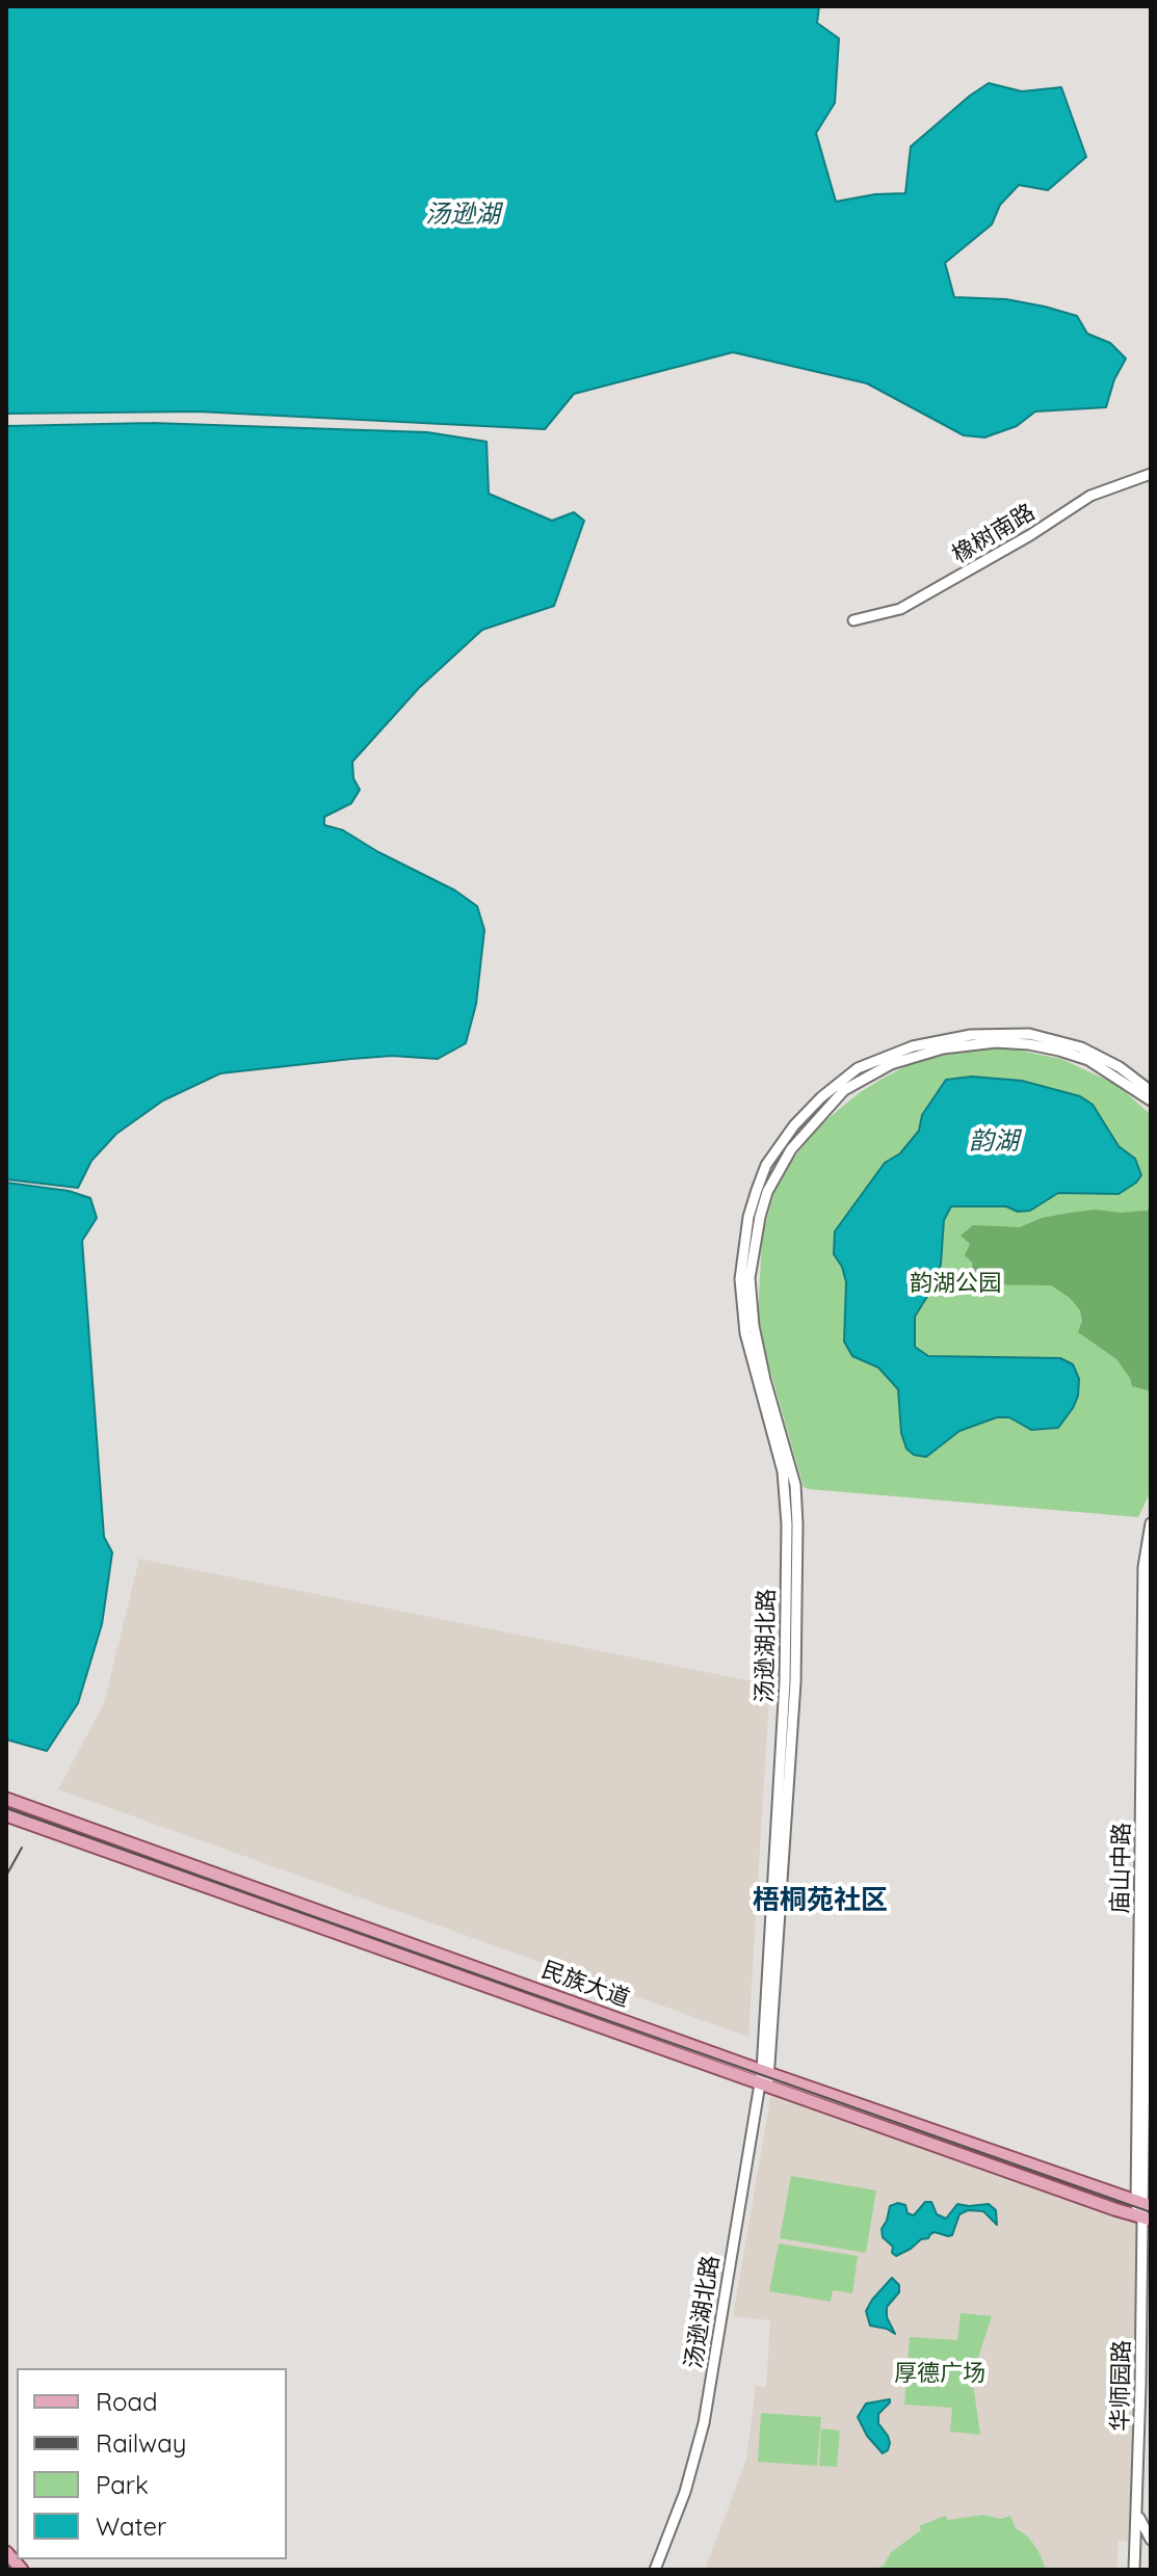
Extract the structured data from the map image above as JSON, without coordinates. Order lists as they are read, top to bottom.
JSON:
{
  "streets": {
    "main road": ["民族大道"],
    "street": [
      "橡树南路",
      "汤逊湖北路",
      "庙山中路",
      "华师园路"
    ]
  },
  "crossings": [
    ["汤逊湖北路", "民族大道"],
    ["庙山中路", "民族大道"],
    ["庙山中路", "华师园路"],
    ["民族大道", "华师园路"]
  ],
  "districts": ["梧桐苑社区"],
  "water": ["汤逊湖", "韵湖"],
  "parks": ["韵湖公园", "厚德广场"],
  "legend": [
    "Road",
    "Railway",
    "Park",
    "Water"
  ]
}
